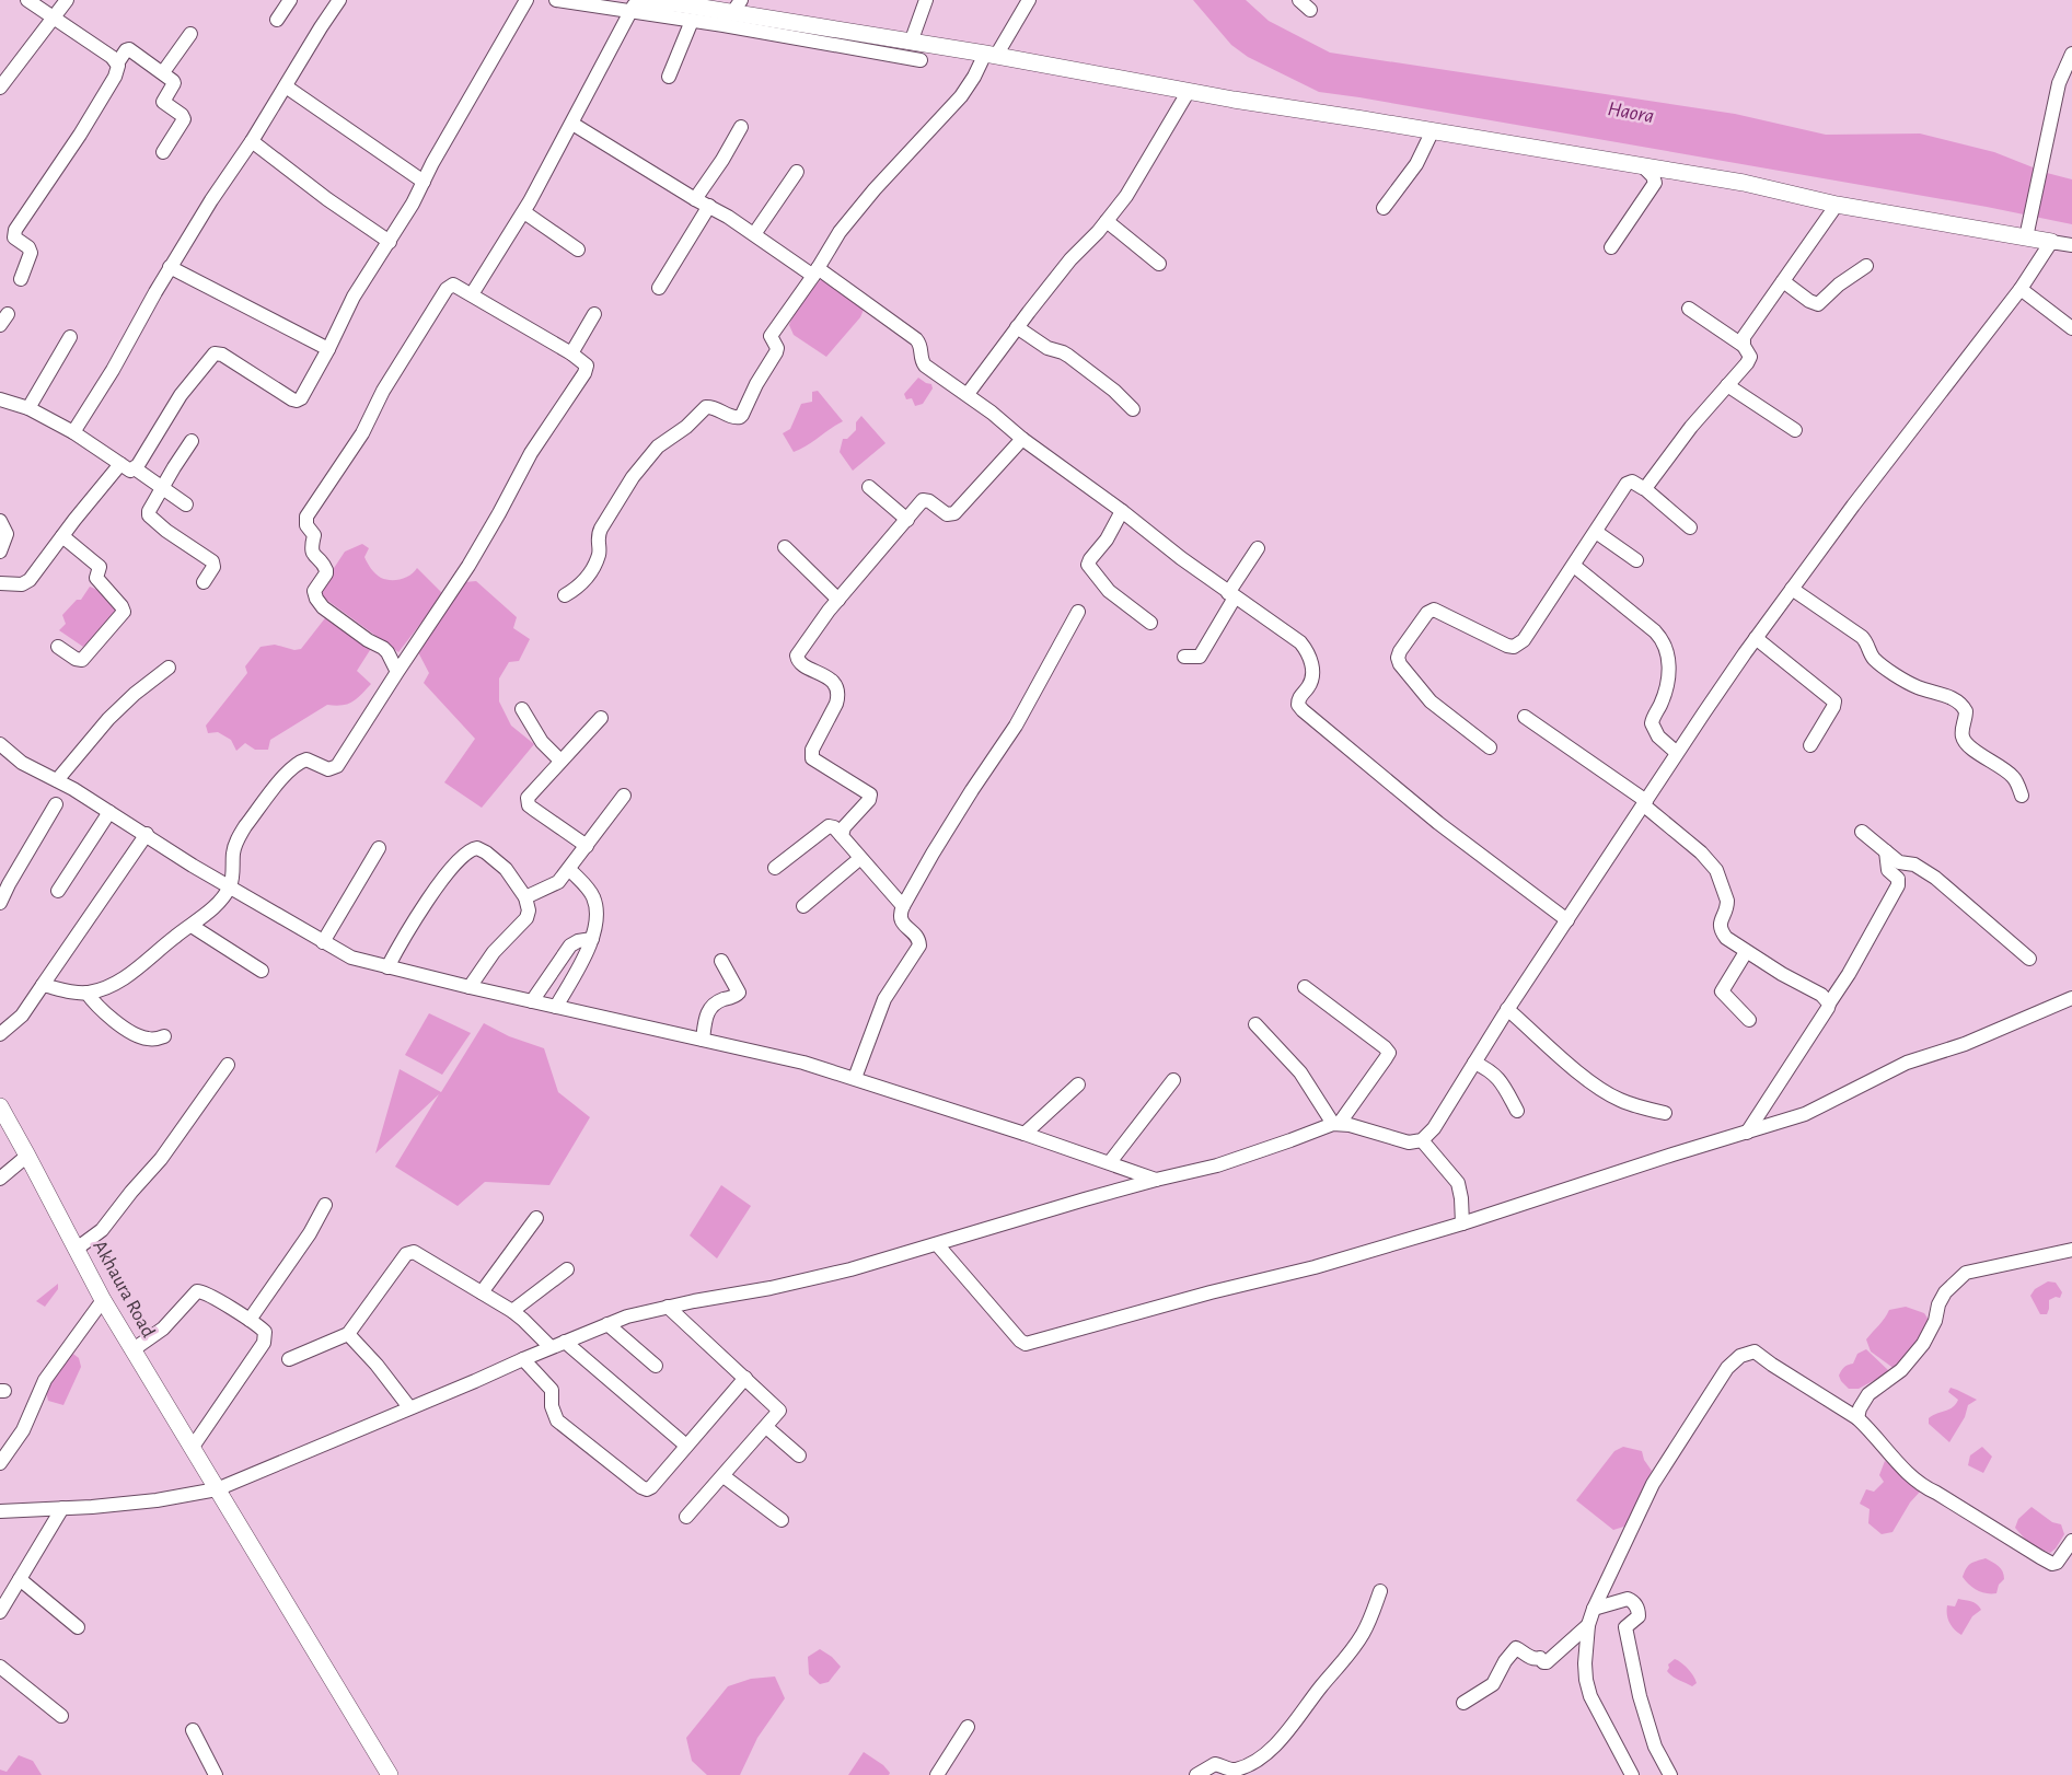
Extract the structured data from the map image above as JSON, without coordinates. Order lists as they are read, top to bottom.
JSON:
{
  "streets": {
    "main road": ["Akhaura Road"]
  },
  "water": ["Haora"]
}
